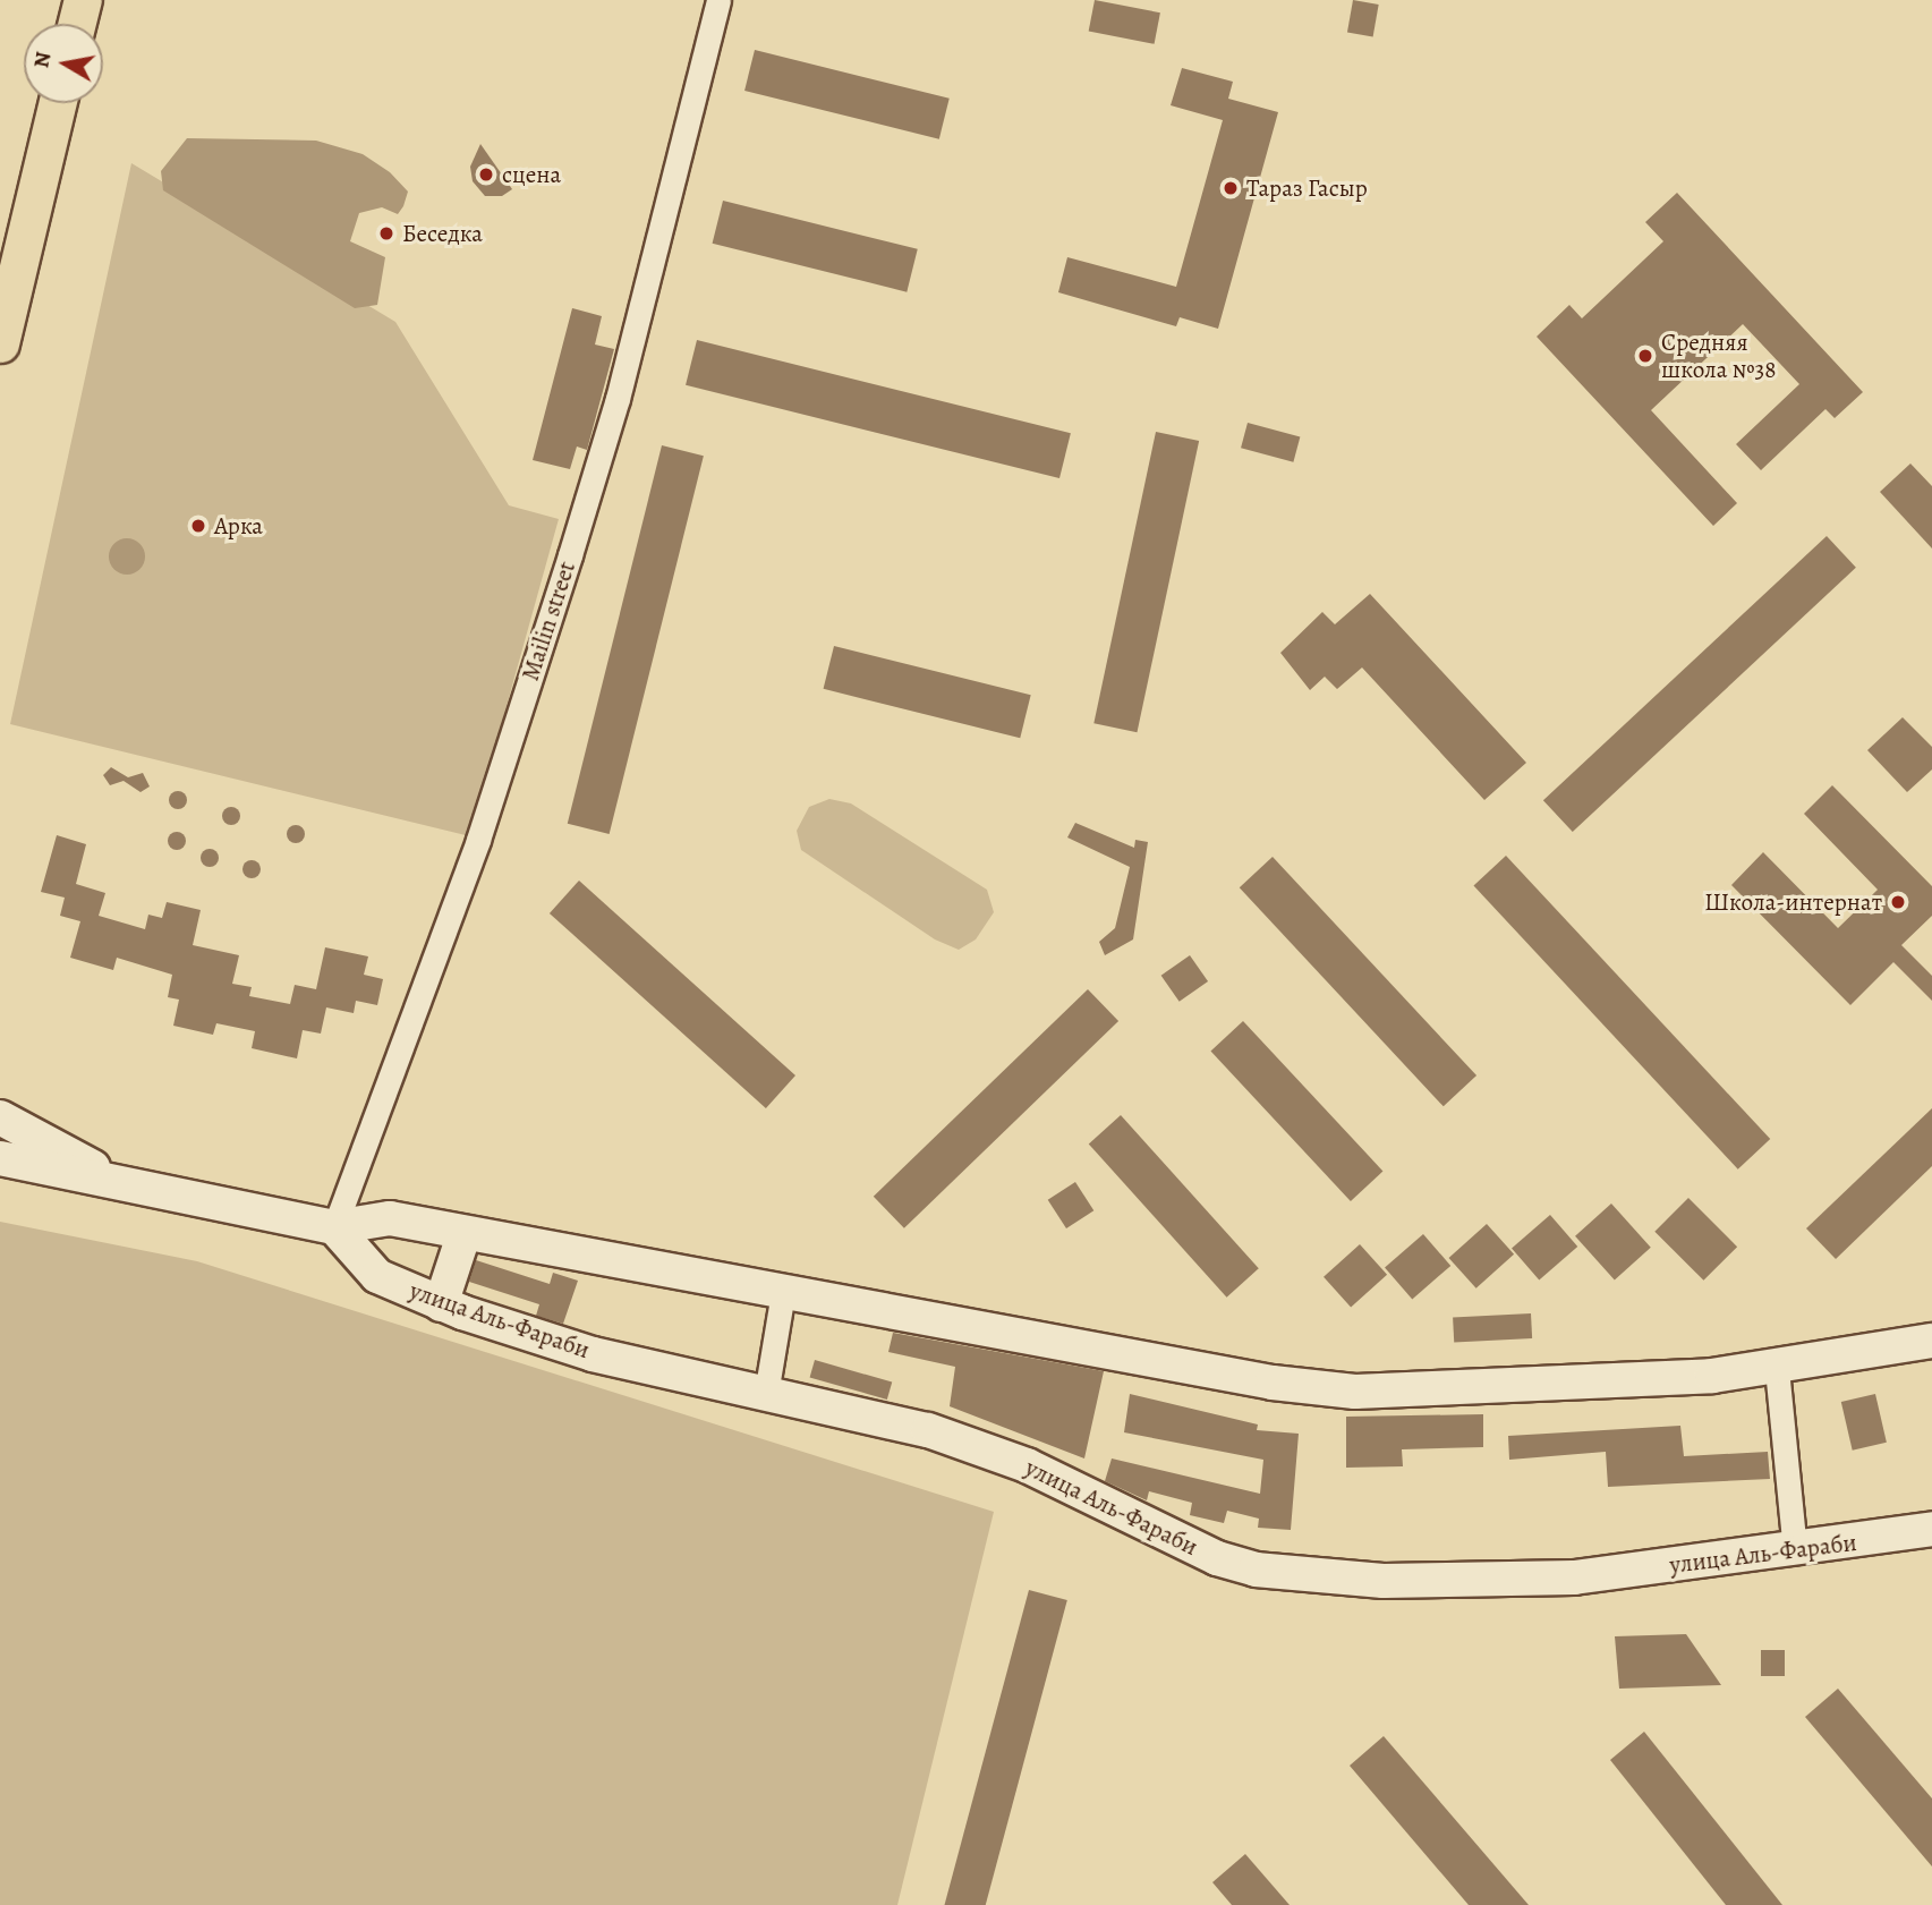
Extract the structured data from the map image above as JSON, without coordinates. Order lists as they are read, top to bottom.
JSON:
{
  "streets": {
    "main road": ["улица Аль-Фараби"],
    "street": ["Mailin street"]
  },
  "crossings": [
    ["Mailin street", "улица Аль-Фараби"]
  ],
  "places": [
    "сцена",
    "Тараз Гасыр",
    "Беседка",
    "Средняя школа №38",
    "Арка",
    "Школа-интернат"
  ],
  "north": "left"
}
